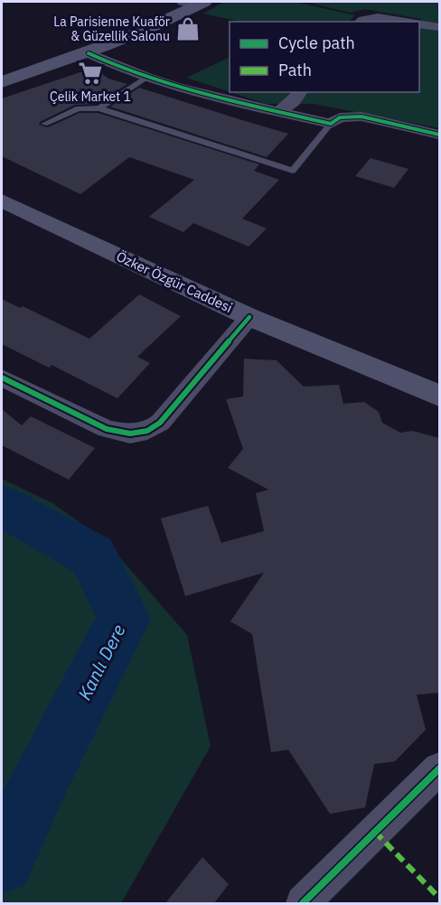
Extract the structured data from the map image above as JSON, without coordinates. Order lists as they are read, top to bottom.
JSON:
{
  "streets": {
    "main road": ["Özker Özgür Caddesi"]
  },
  "water": ["Kanlı Dere"],
  "places": {
    "shop": ["La Parisienne Kuaför & Güzellik Salonu"],
    "supermarket": ["Çelik Market 1"]
  },
  "legend": ["Cycle path", "Path"]
}
